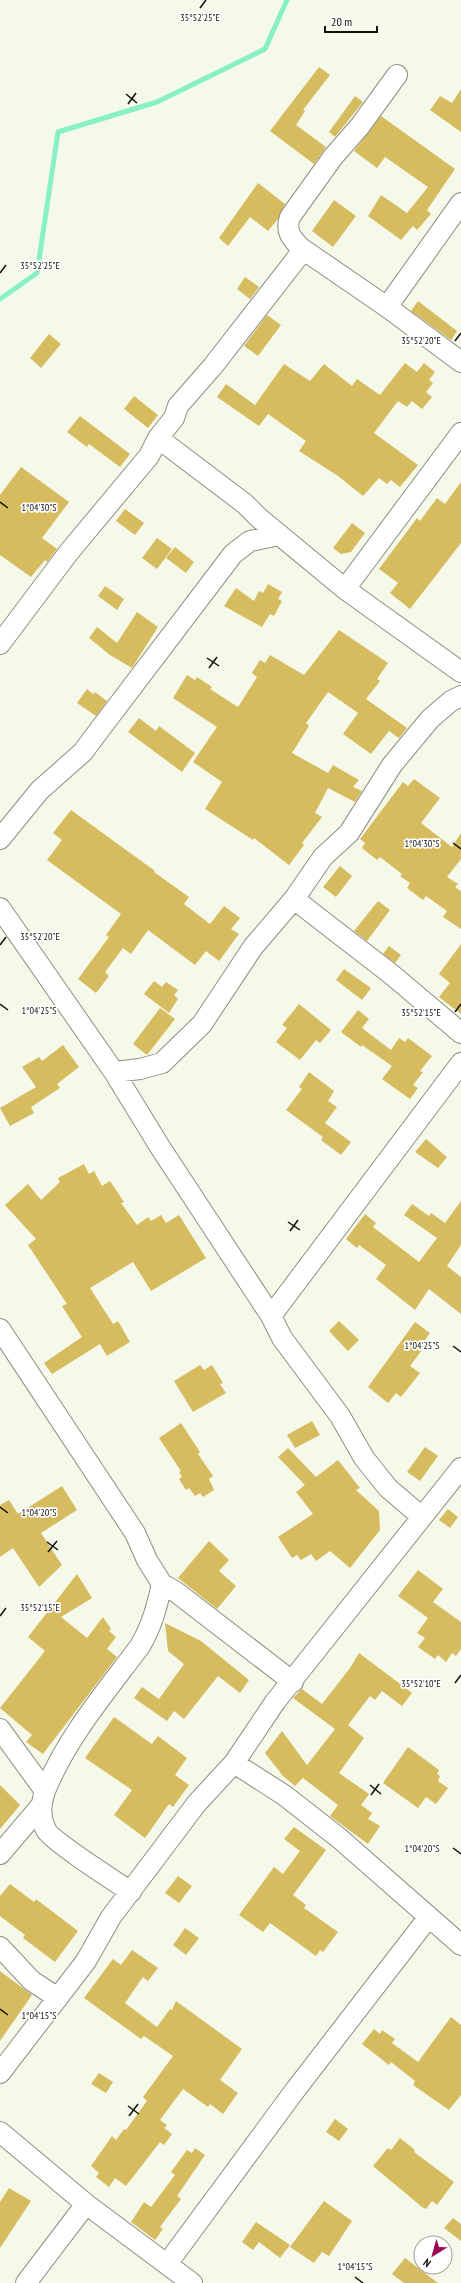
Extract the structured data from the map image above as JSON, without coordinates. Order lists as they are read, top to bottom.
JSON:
{
  "scale_bar": "20 m",
  "north": "bottom left",
  "coordinates": [
    "35°52'25\"E",
    "35°52'20\"E",
    "1°04'30\"S",
    "1°04'25\"S",
    "35°52'15\"E",
    "1°04'20\"S",
    "35°52'10\"E",
    "1°04'15\"S"
  ]
}
